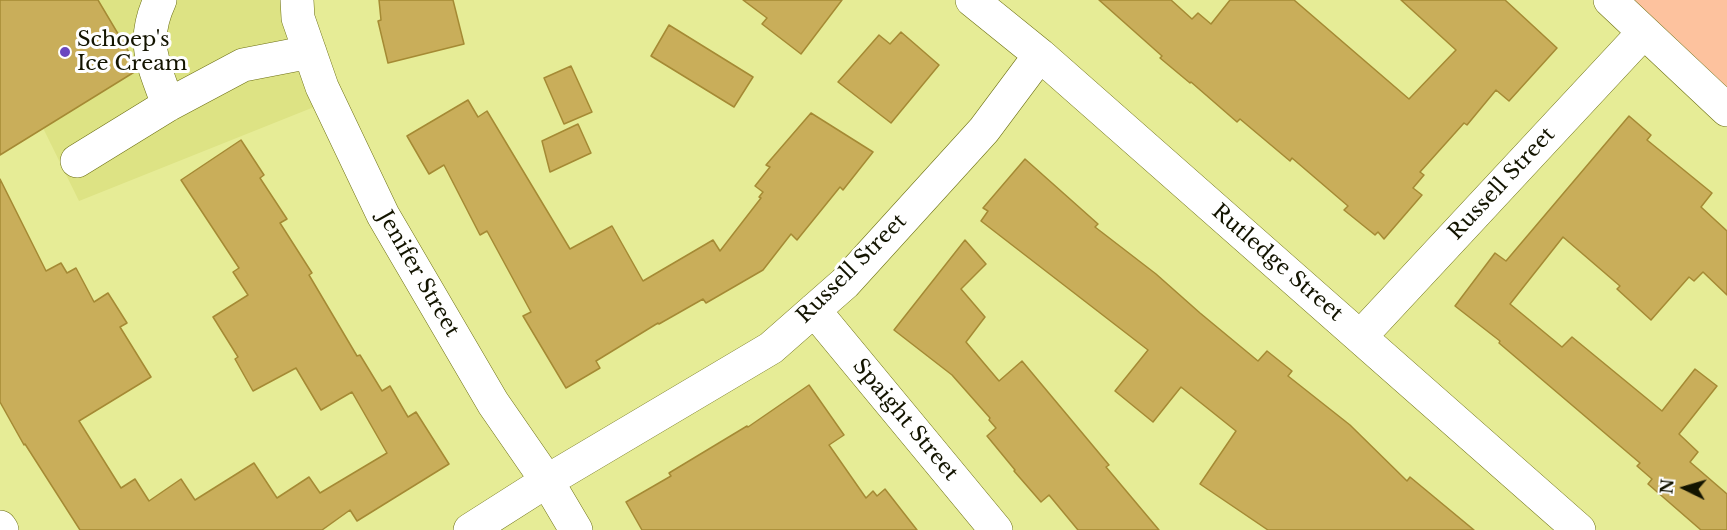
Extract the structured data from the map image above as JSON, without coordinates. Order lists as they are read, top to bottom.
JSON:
{
  "streets": {
    "street": [
      "Russell Street",
      "Rutledge Street",
      "Jenifer Street",
      "Spaight Street"
    ]
  },
  "crossings": [
    ["Russell Street", "Rutledge Street"],
    ["Russell Street", "Jenifer Street"],
    ["Russell Street", "Spaight Street"]
  ],
  "places": ["Schoep's Ice Cream"],
  "north": "left"
}
